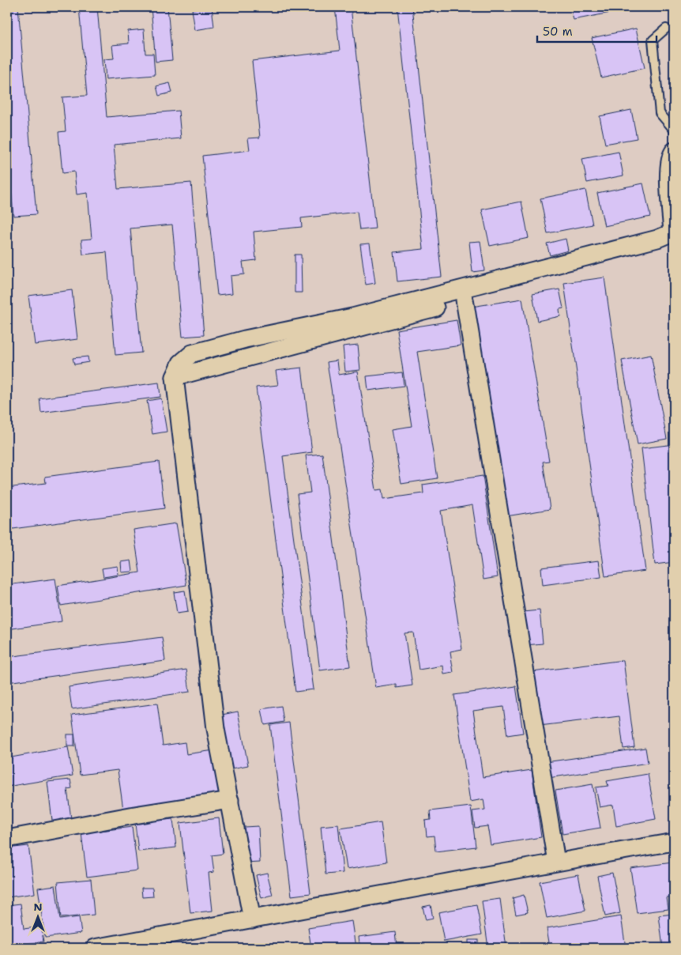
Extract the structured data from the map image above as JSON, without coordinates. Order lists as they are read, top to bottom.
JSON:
{
  "scale_bar": "50 m",
  "north": "top"
}
